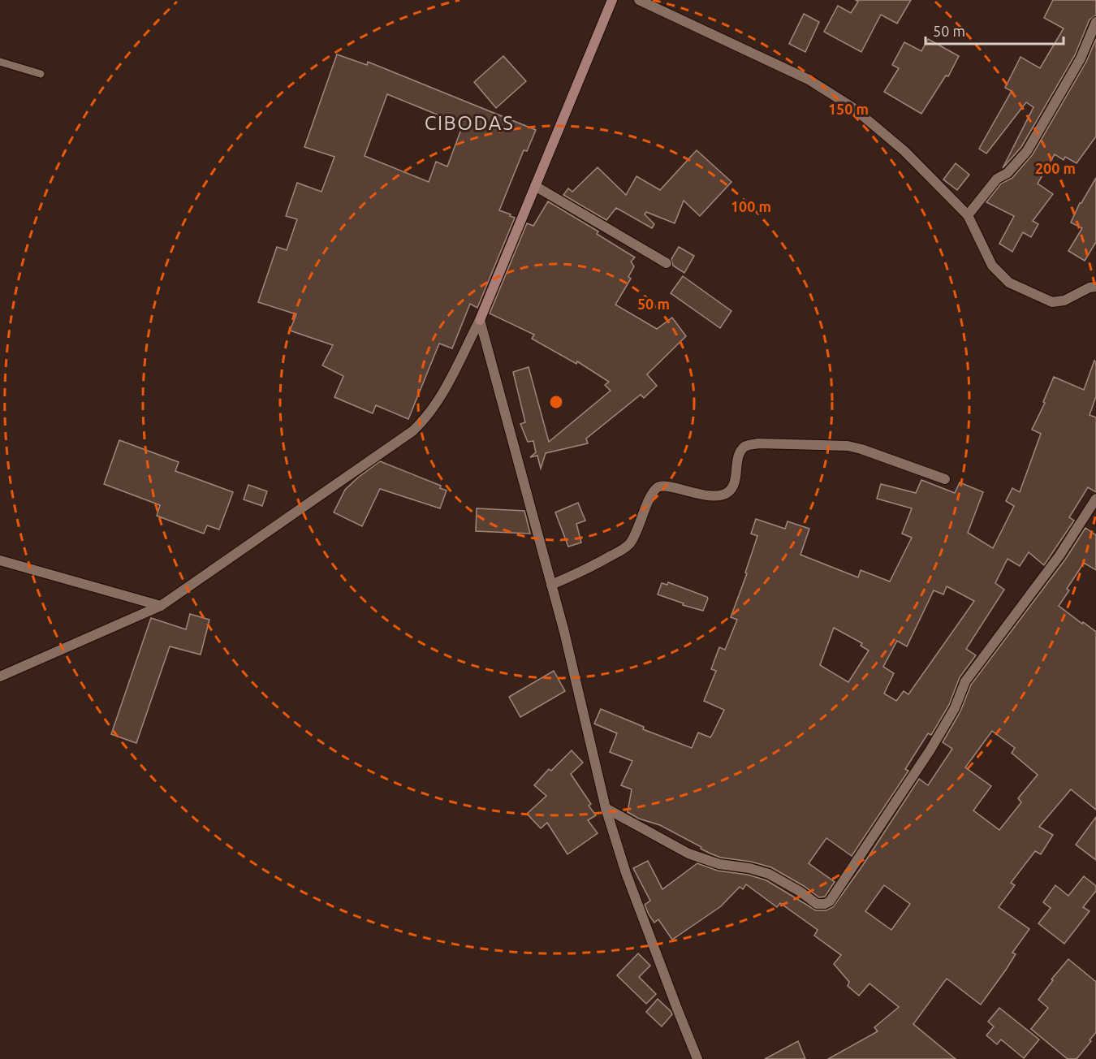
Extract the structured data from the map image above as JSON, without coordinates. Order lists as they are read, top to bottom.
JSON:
{
  "districts": ["CIBODAS"],
  "scale_bar": "50 m",
  "rings": [
    "150 m",
    "200 m",
    "100 m",
    "50 m"
  ]
}
